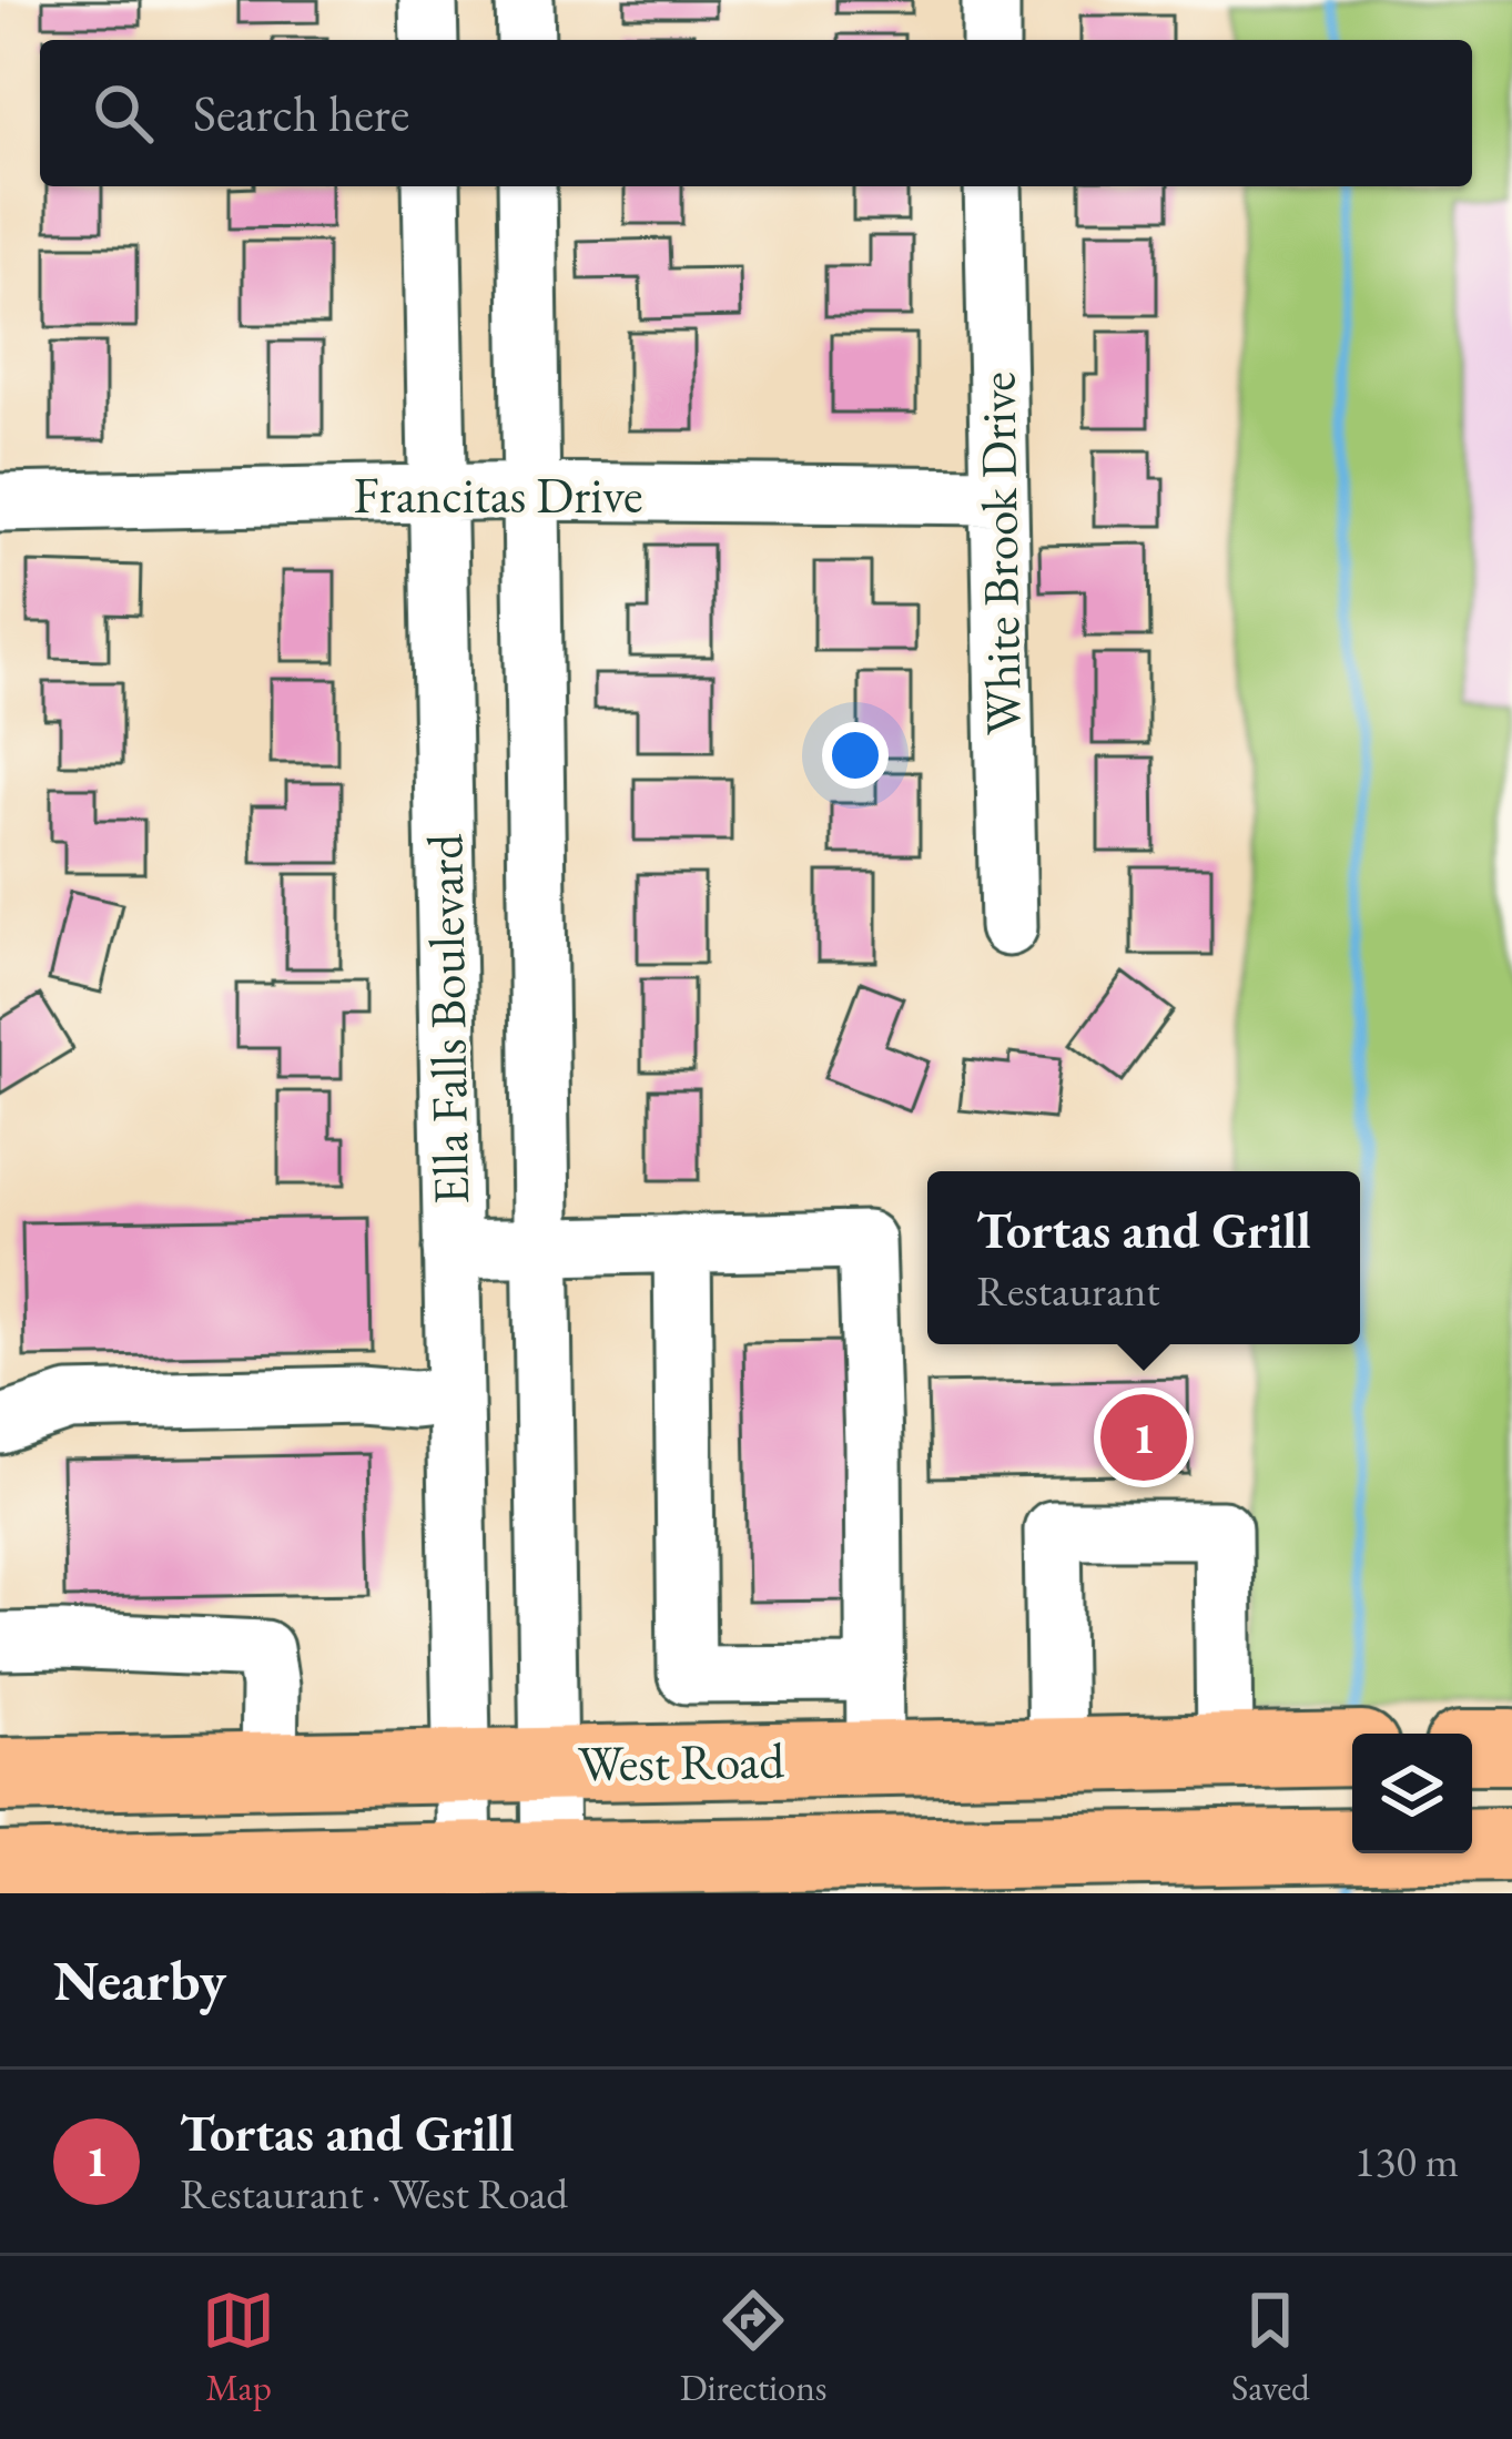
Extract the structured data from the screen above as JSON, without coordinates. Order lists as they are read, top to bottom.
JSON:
{
  "streets": {
    "main road": ["West Road"],
    "street": ["Francitas Drive", "White Brook Drive", "Ella Falls Boulevard"]
  },
  "crossings": [
    ["Francitas Drive", "White Brook Drive"],
    ["Francitas Drive", "Ella Falls Boulevard"],
    ["Ella Falls Boulevard", "West Road"]
  ],
  "page": {
    "search": "Search here",
    "popup": ["Tortas and Grill", "Restaurant"],
    "pins": "1",
    "heading": "Nearby",
    "list": [
      {
        "mark": "1",
        "name": "Tortas and Grill",
        "note": "Restaurant · West Road",
        "value": "130 m"
      }
    ],
    "nav": ["Map", "Directions", "Saved"]
  }
}
